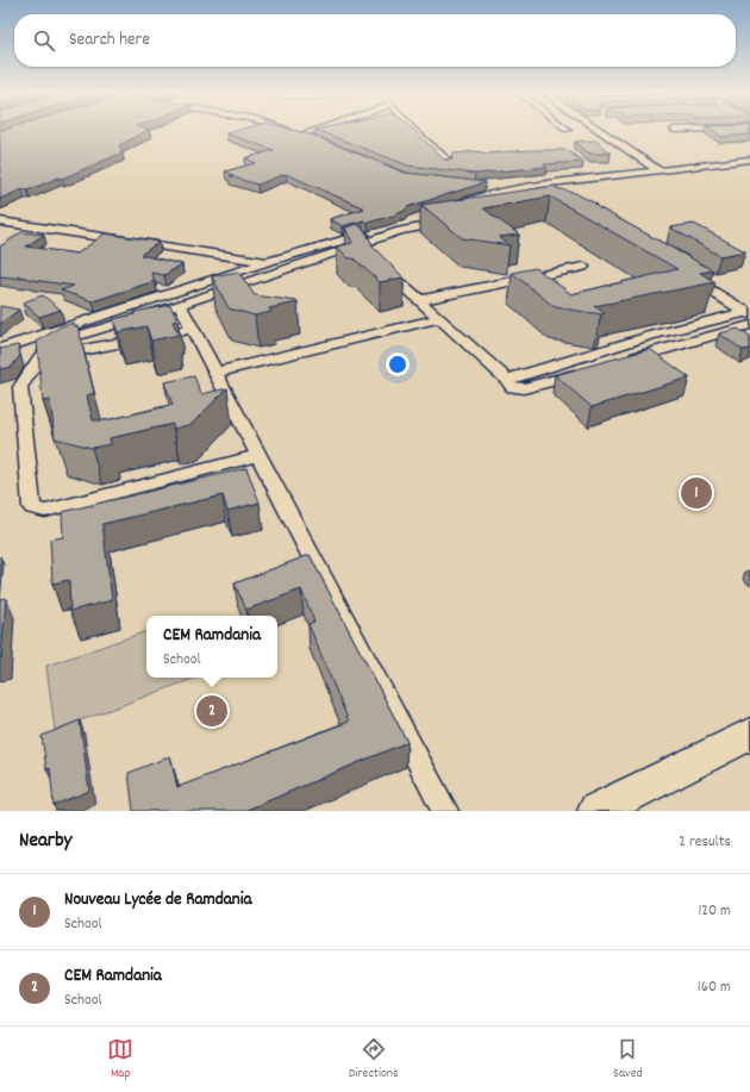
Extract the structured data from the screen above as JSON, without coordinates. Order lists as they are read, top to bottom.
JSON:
{
  "page": {
    "search": "Search here",
    "pins": ["1", "2"],
    "popup": ["CEM Ramdania", "School"],
    "heading": ["Nearby", "2 results"],
    "list": [
      {
        "mark": "1",
        "name": "Nouveau Lycée de Ramdania",
        "note": "School",
        "value": "120 m"
      },
      {
        "mark": "2",
        "name": "CEM Ramdania",
        "note": "School",
        "value": "160 m"
      }
    ],
    "nav": ["Map", "Directions", "Saved"]
  }
}
